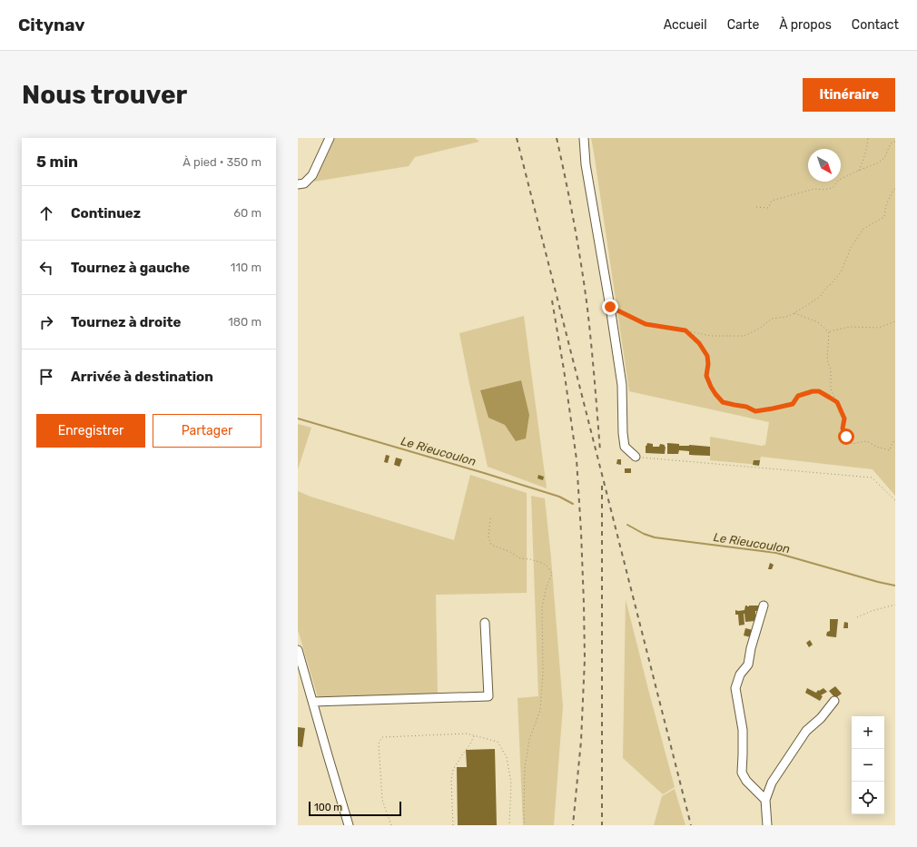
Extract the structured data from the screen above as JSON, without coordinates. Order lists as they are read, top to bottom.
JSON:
{
  "water": ["Le Rieucoulon"],
  "scale_bar": "100 m",
  "north": "bottom right",
  "page": {
    "header": "Citynav",
    "nav": [
      "Accueil",
      "Carte",
      "À propos",
      "Contact"
    ],
    "buttons": [
      "Itinéraire",
      ["Enregistrer", "Partager"]
    ],
    "title": "Nous trouver",
    "heading": ["5 min", "À pied · 350 m"],
    "list": [
      ["Continuez", "60 m"],
      ["Tournez à gauche", "110 m"],
      ["Tournez à droite", "180 m"],
      "Arrivée à destination"
    ],
    "map_buttons": ["+", "−"],
    "scale": "100 m"
  }
}
